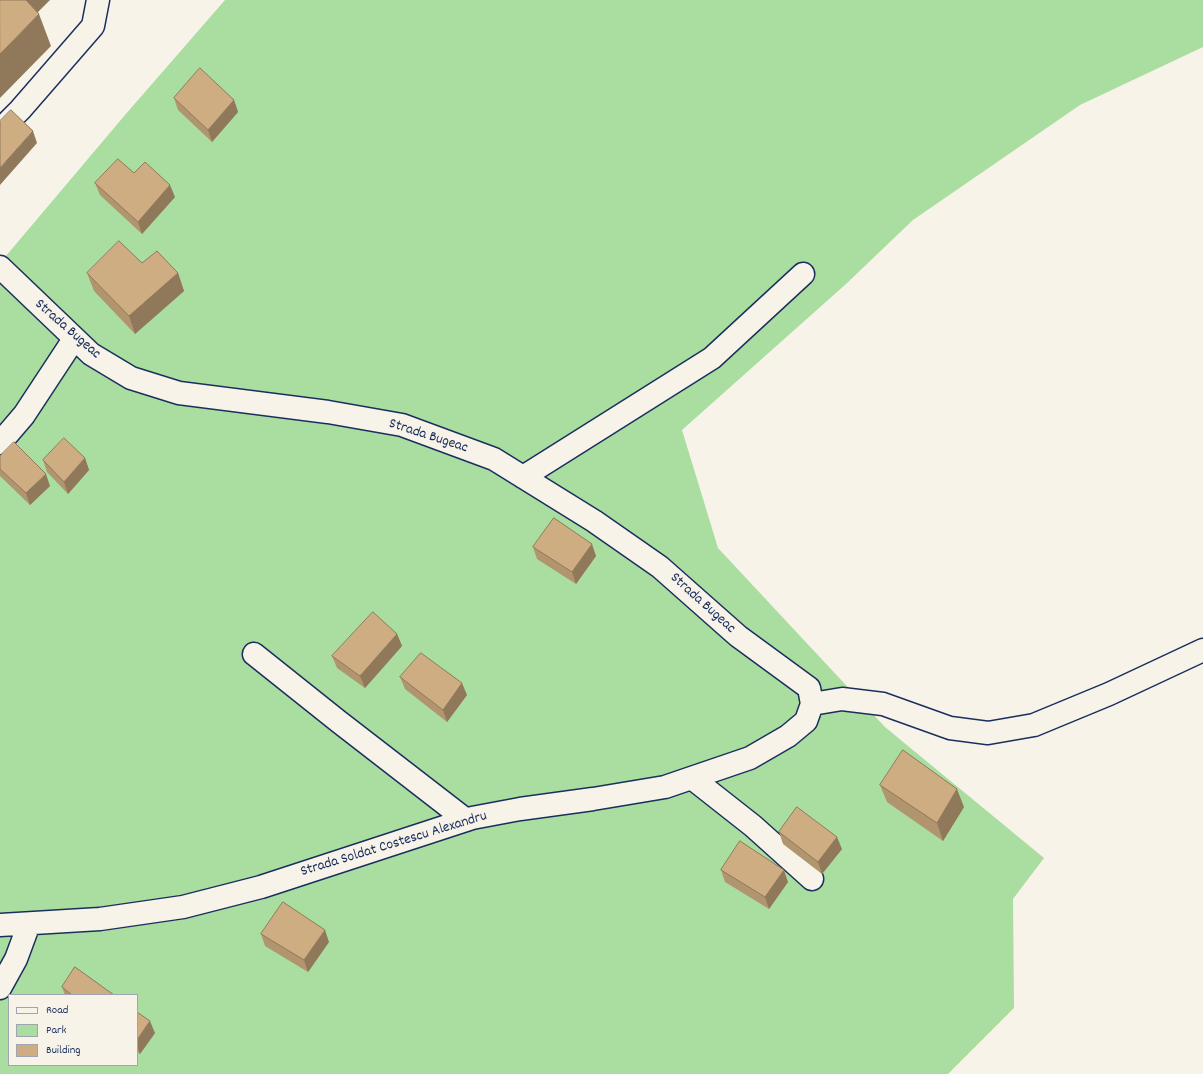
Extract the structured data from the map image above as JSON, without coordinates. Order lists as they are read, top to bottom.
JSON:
{
  "streets": {
    "street": ["Strada Bugeac", "Strada Soldat Costescu Alexandru"]
  },
  "crossings": [
    ["Strada Bugeac", "Strada Soldat Costescu Alexandru"]
  ],
  "legend": ["Road", "Park", "Building"]
}
